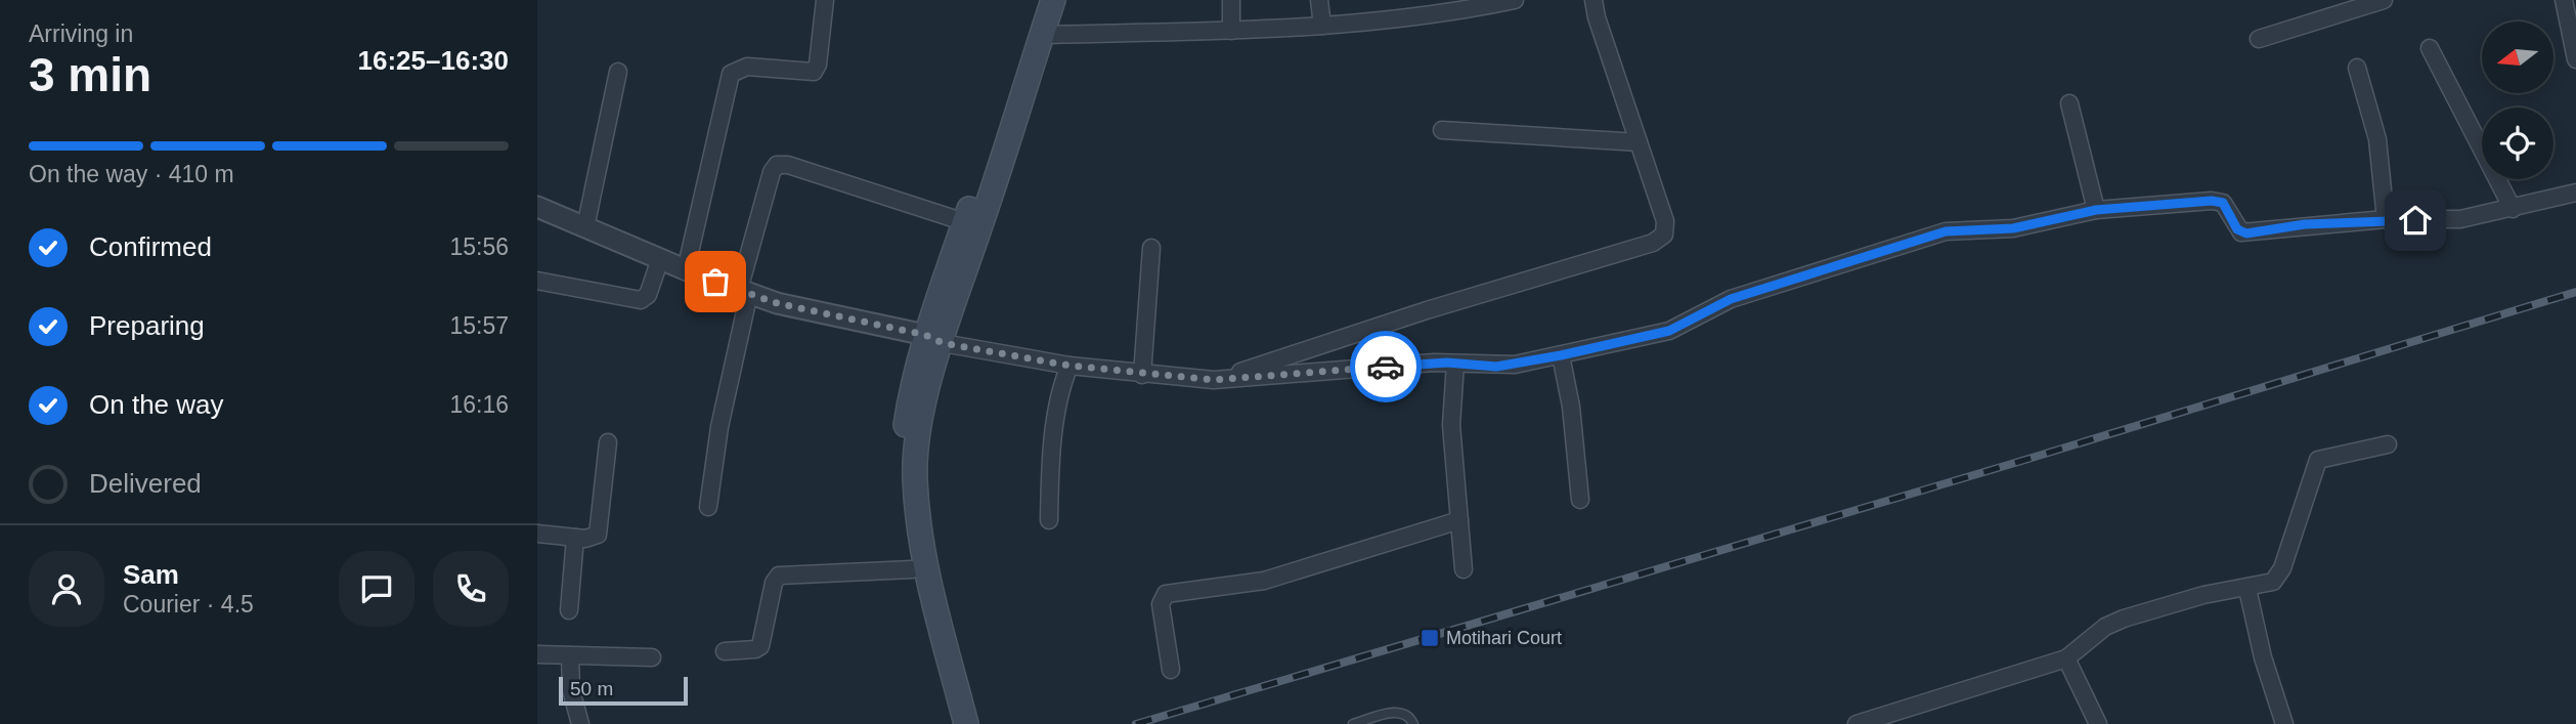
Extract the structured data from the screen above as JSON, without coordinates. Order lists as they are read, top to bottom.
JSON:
{
  "places": {
    "transit": ["Motihari Court"]
  },
  "scale_bar": "50 m",
  "north": "left",
  "page": {
    "heading": ["3 min", "Arriving in", "16:25–16:30"],
    "panel": ["Sam", "Courier · 4.5"],
    "bar": "On the way · 410 m",
    "list": [
      ["Confirmed", "15:56"],
      ["Preparing", "15:57"],
      ["On the way", "16:16"],
      "Delivered"
    ],
    "scale": "50 m"
  }
}
